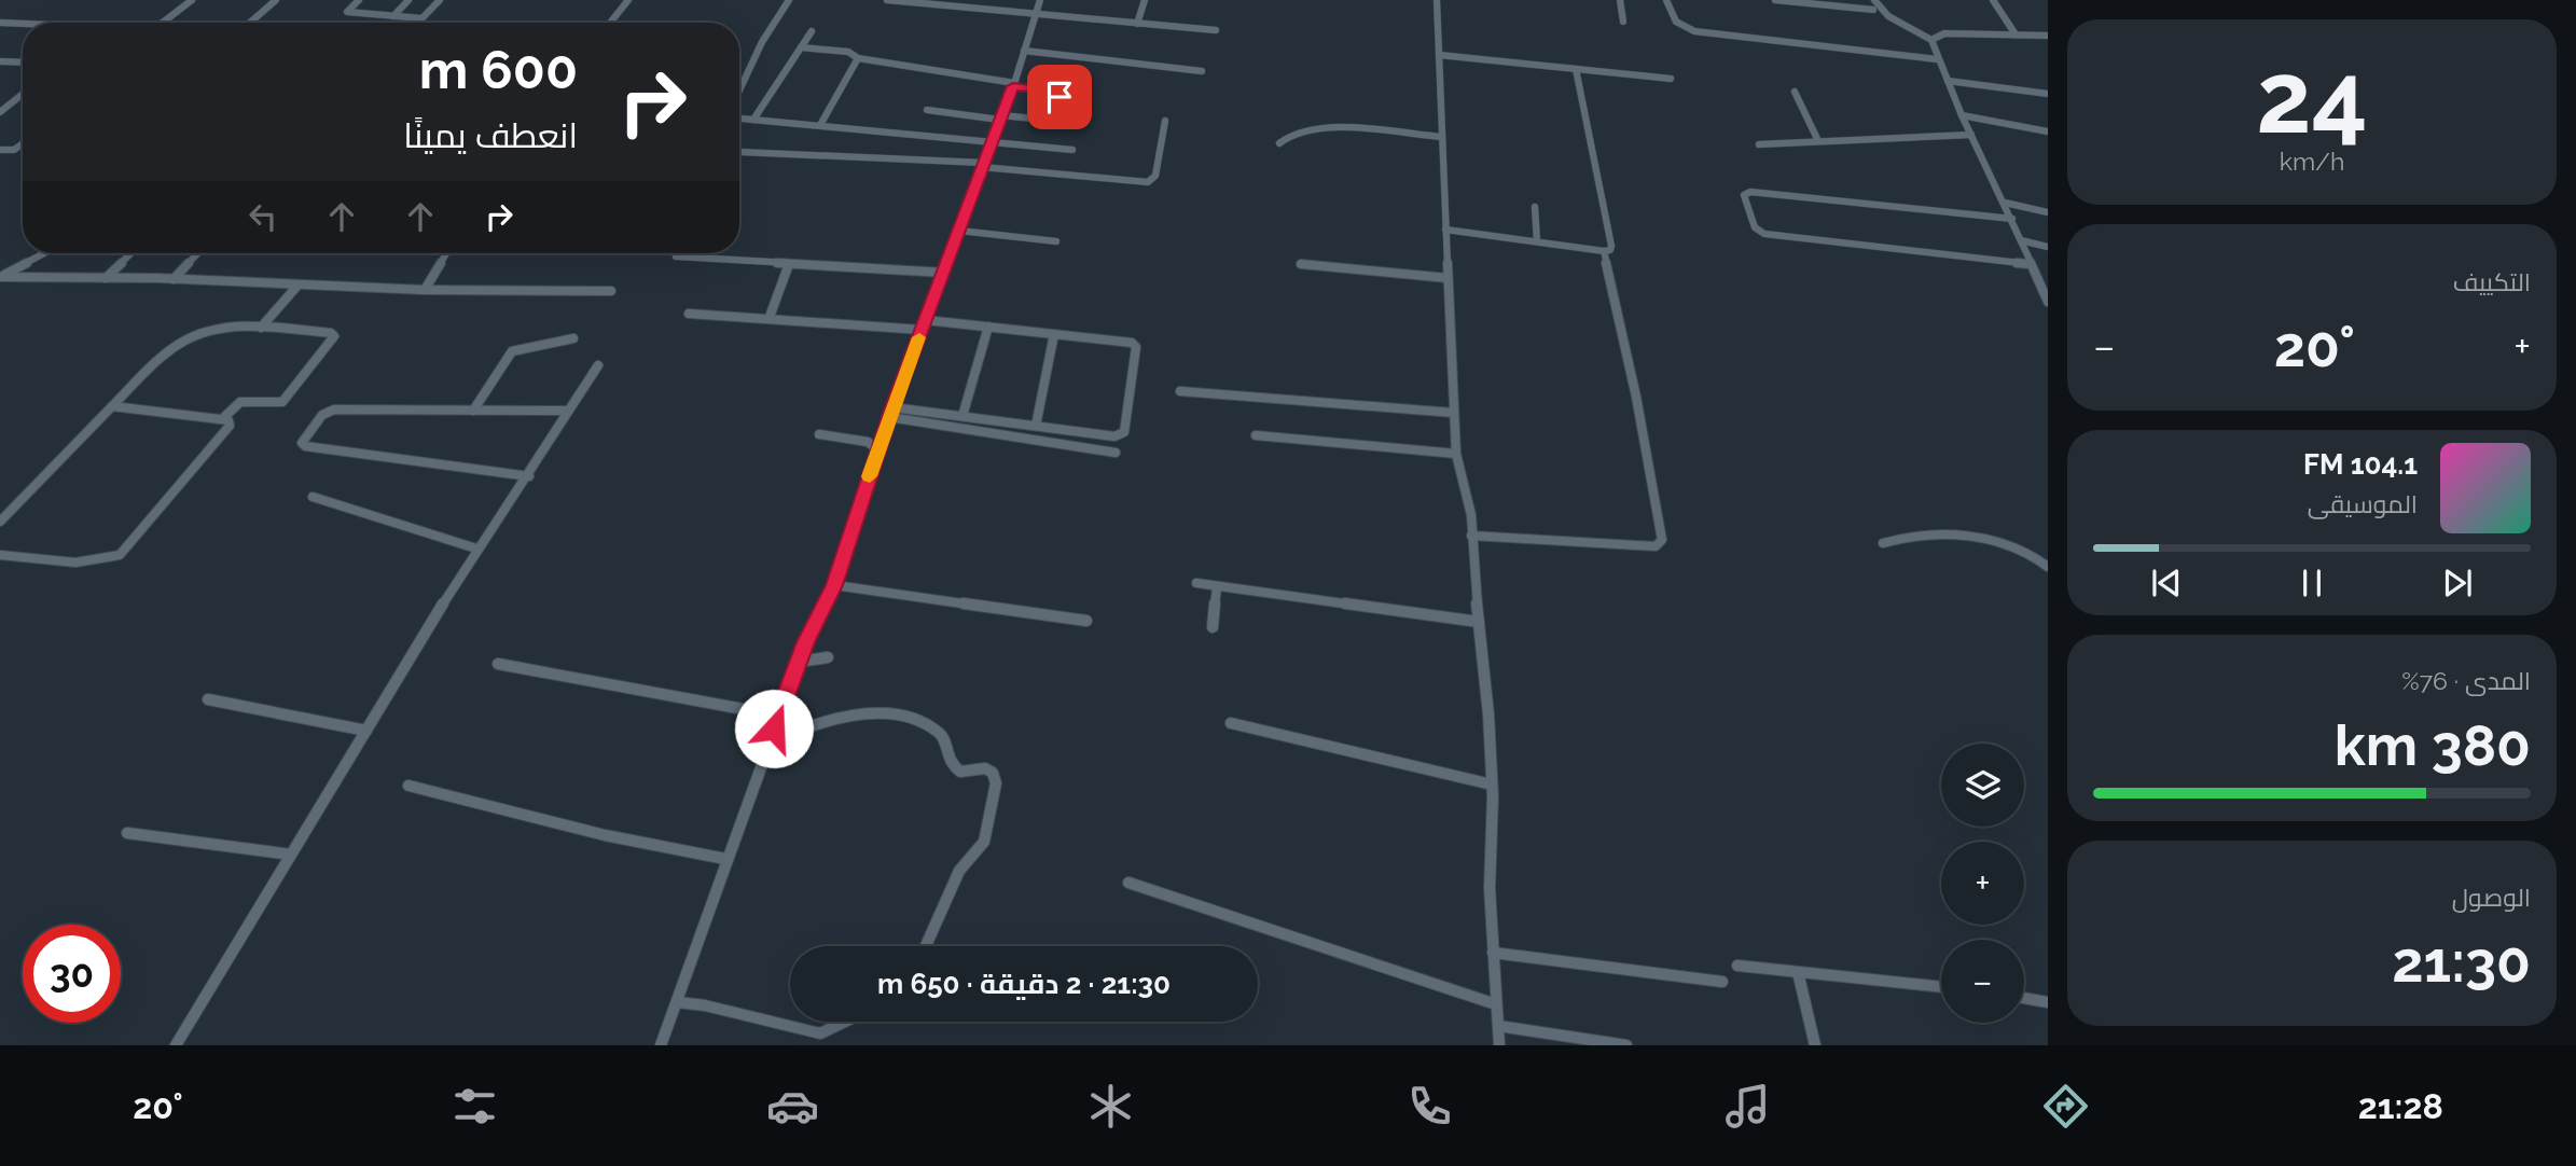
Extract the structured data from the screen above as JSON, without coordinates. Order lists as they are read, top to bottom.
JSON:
{
  "page": {
    "tile": [
      ["24", "km/h"],
      "التكييف",
      ["المدى · 76%", "380 km"],
      ["الوصول", "21:30"]
    ],
    "turn": ["600 m", "انعطف يمينًا"],
    "heat": ["−", "20°", "+"],
    "song": ["104.1 FM", "الموسيقى"],
    "map_buttons": ["+", "−"],
    "limit": "30",
    "trip": "21:30 · 2 دقيقة · 650 m",
    "tabs": ["21:28", "20°"]
  }
}
